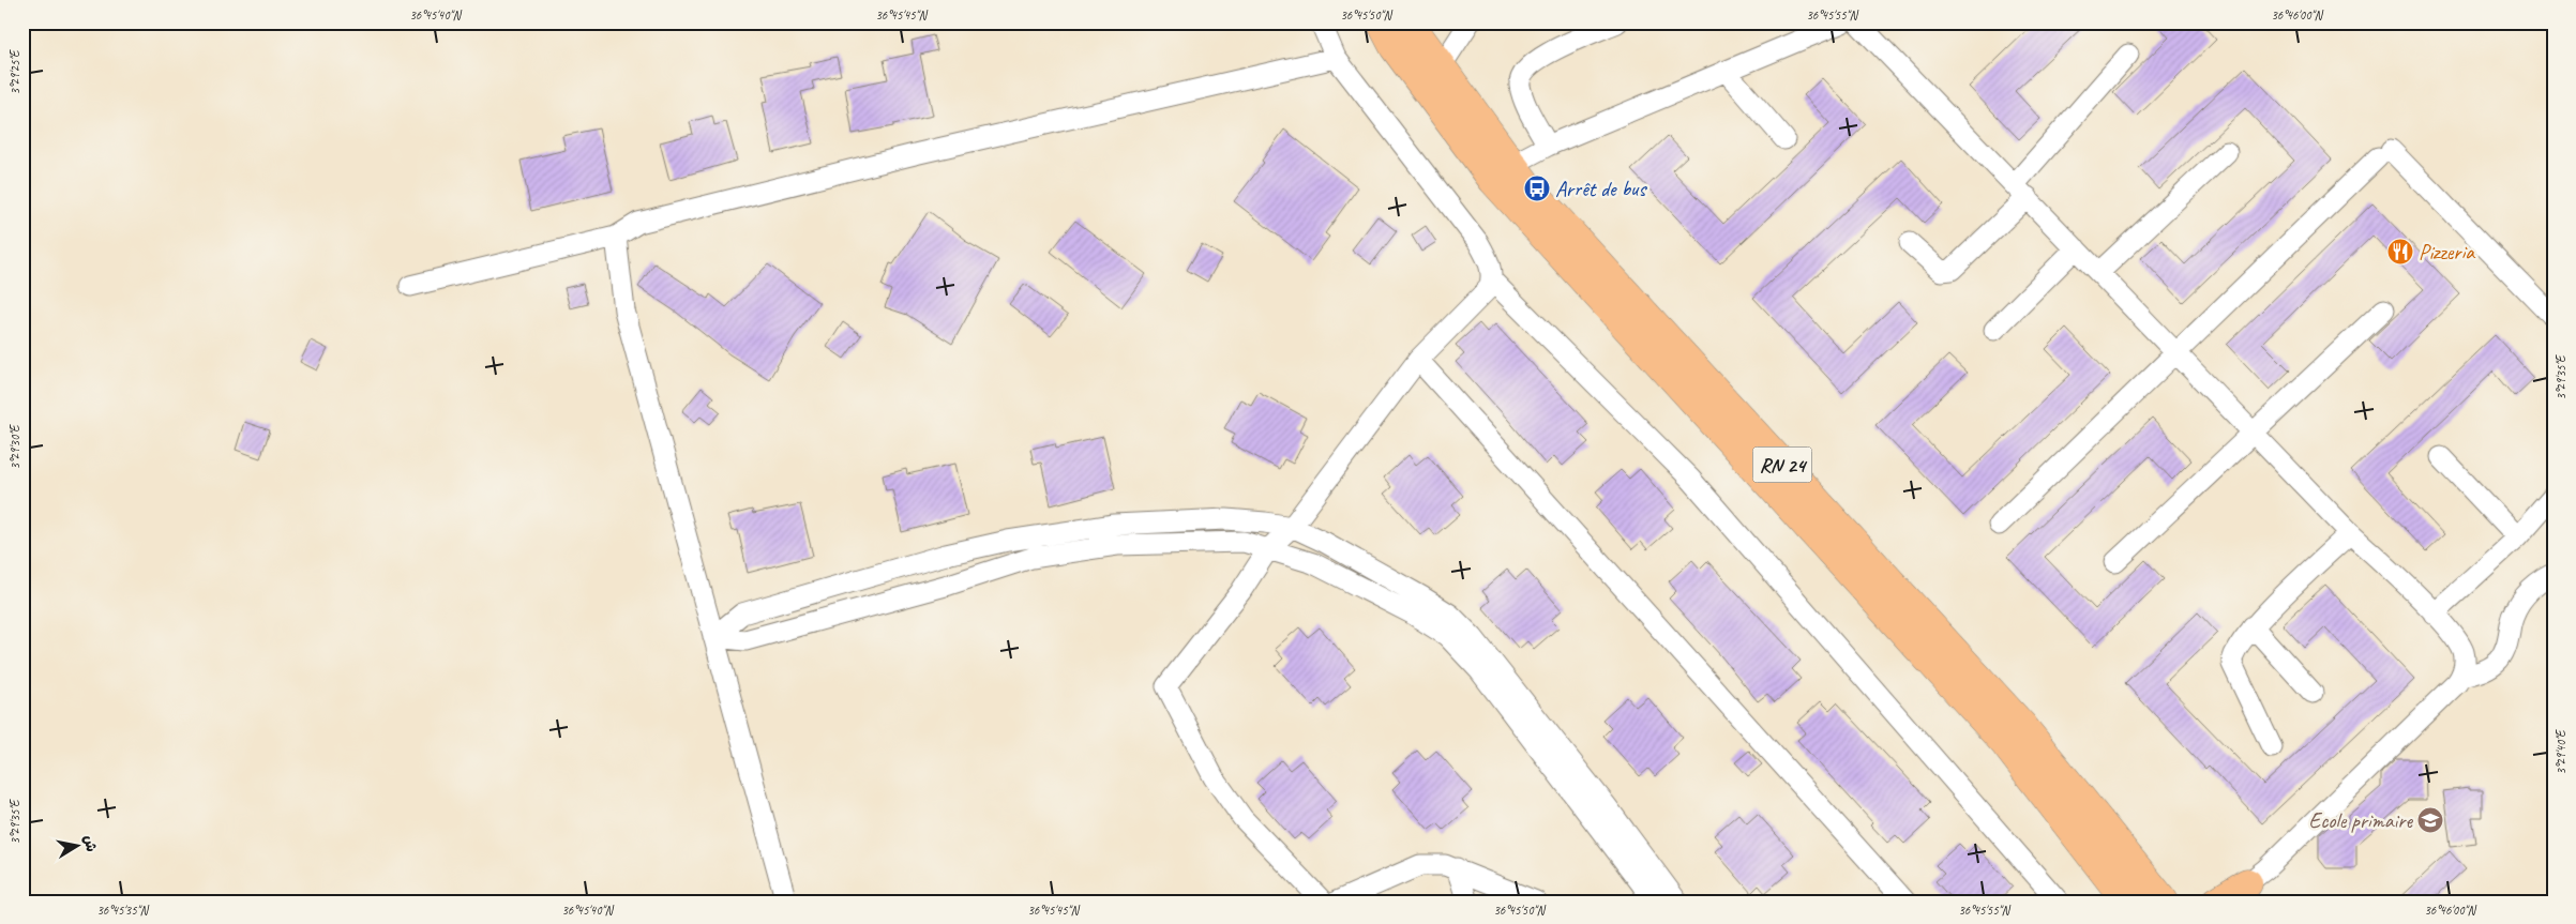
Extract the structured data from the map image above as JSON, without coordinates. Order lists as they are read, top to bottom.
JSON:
{
  "streets": {
    "highway": ["RN 24"]
  },
  "places": {
    "bus stop": ["Arrêt de bus"],
    "restaurant": ["Pizzeria"],
    "school or university": ["Ecole primaire"]
  },
  "north": "right",
  "coordinates": [
    "36°45'40\"N",
    "36°45'45\"N",
    "36°45'50\"N",
    "36°45'55\"N",
    "36°46'00\"N",
    "3°29'25\"E",
    "3°29'35\"E",
    "3°29'30\"E",
    "3°29'40\"E",
    "36°45'35\"N"
  ]
}
